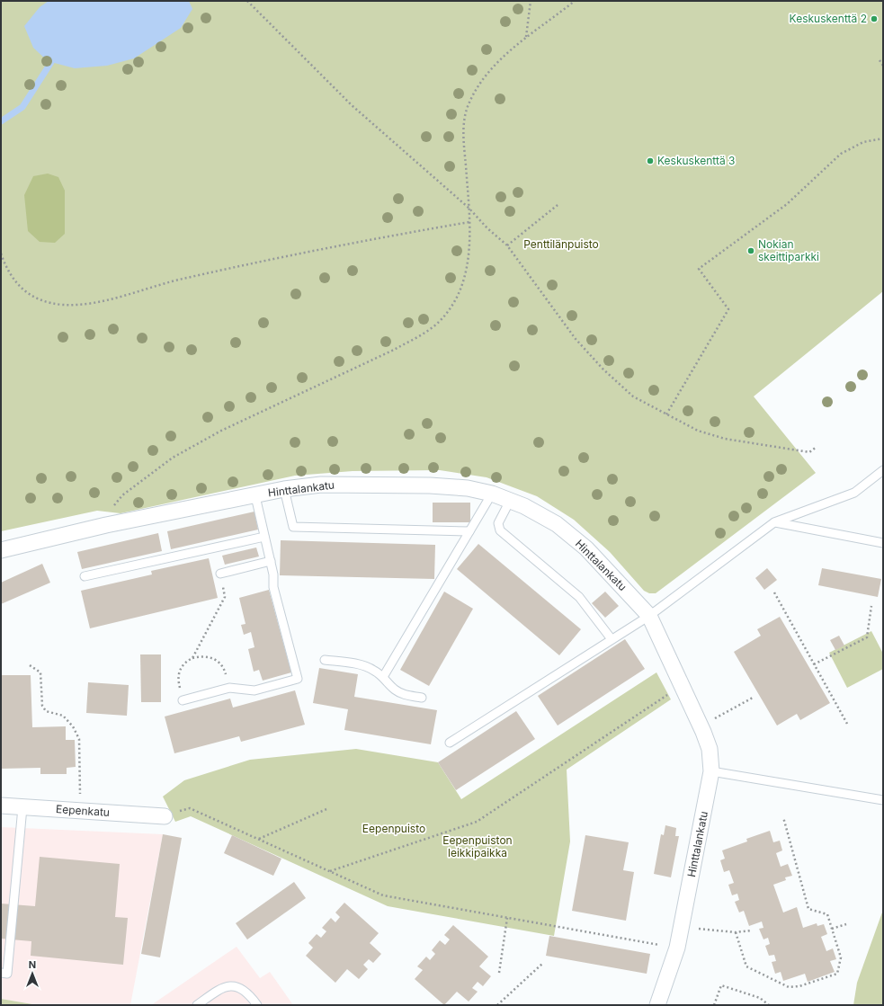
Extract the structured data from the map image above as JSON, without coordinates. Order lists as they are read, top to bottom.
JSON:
{
  "streets": {
    "street": ["Hinttalankatu", "Eepenkatu"]
  },
  "parks": ["Penttilänpuisto", "Eepenpuisto", "Eepenpuiston leikkipaikka"],
  "places": ["Keskuskenttä 2", "Keskuskenttä 3", "Nokian skeittiparkki"],
  "north": "top"
}
